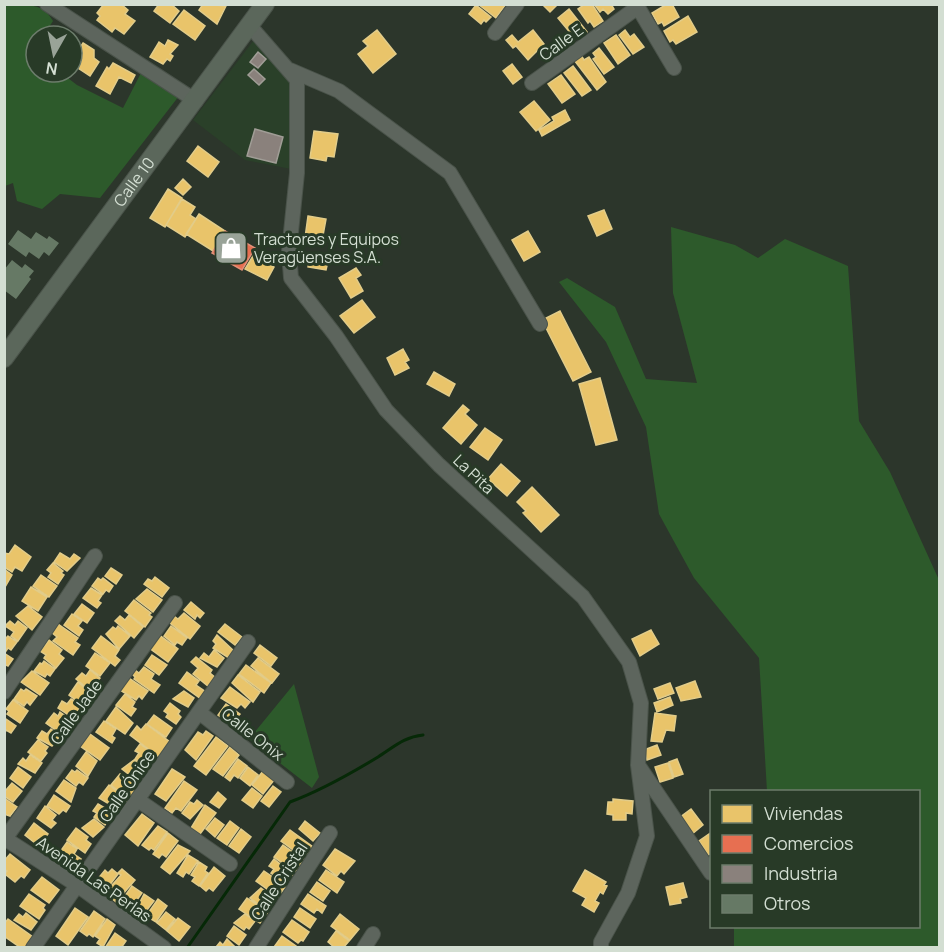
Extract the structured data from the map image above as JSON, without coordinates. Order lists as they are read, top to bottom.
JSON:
{
  "streets": {
    "main road": ["Calle 10"],
    "street": [
      "Calle E",
      "La Pita",
      "Calle Jade",
      "Calle Onix",
      "Calle Ónice",
      "Avenida Las Perlas",
      "Calle Cristal"
    ]
  },
  "crossings": [
    ["Calle 10", "La Pita"],
    ["Calle Jade", "Avenida Las Perlas"],
    ["Calle Onix", "Calle Ónice"],
    ["Calle Ónice", "Avenida Las Perlas"]
  ],
  "places": {
    "shop": ["Tractores y Equipos Veragüenses S.A."]
  },
  "legend": [
    "Viviendas",
    "Comercios",
    "Industria",
    "Otros"
  ],
  "north": "bottom"
}
